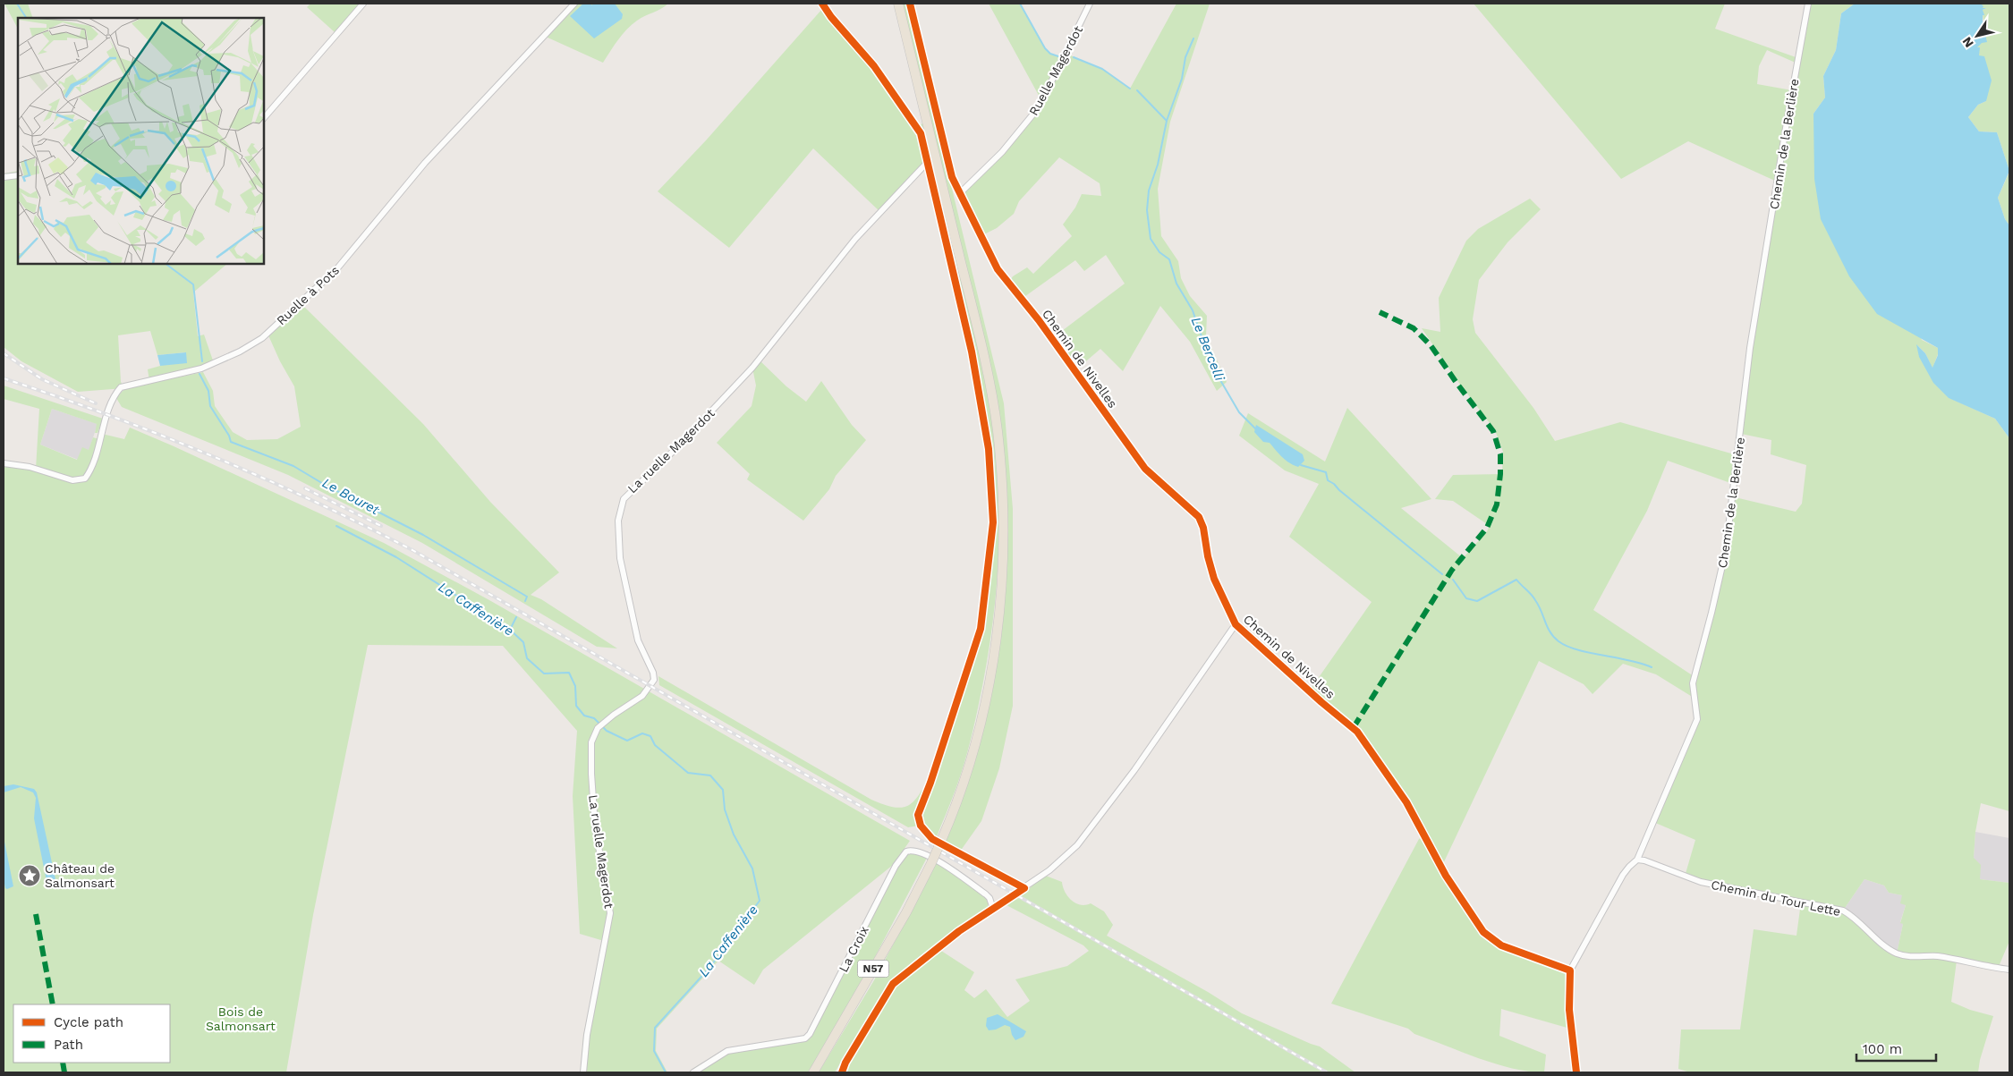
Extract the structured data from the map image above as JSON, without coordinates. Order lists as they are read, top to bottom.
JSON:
{
  "streets": {
    "highway": ["N57"],
    "street": [
      "Ruelle Magerdot",
      "Chemin de la Berlière",
      "Ruelle à Pots",
      "Chemin de Nivelles",
      "La ruelle Magerdot",
      "Chemin du Tour Lette",
      "La Croix"
    ]
  },
  "crossings": [
    ["Ruelle Magerdot", "Chemin de Nivelles"],
    ["Chemin de la Berlière", "Chemin de Nivelles"],
    ["Chemin de la Berlière", "Chemin du Tour Lette"]
  ],
  "water": ["Le Bercelli", "Le Bouret", "La Caffenière"],
  "parks": ["Bois de Salmonsart"],
  "places": {
    "place": ["Château de Salmonsart"]
  },
  "legend": ["Cycle path", "Path"],
  "scale_bar": "100 m",
  "north": "bottom left"
}
